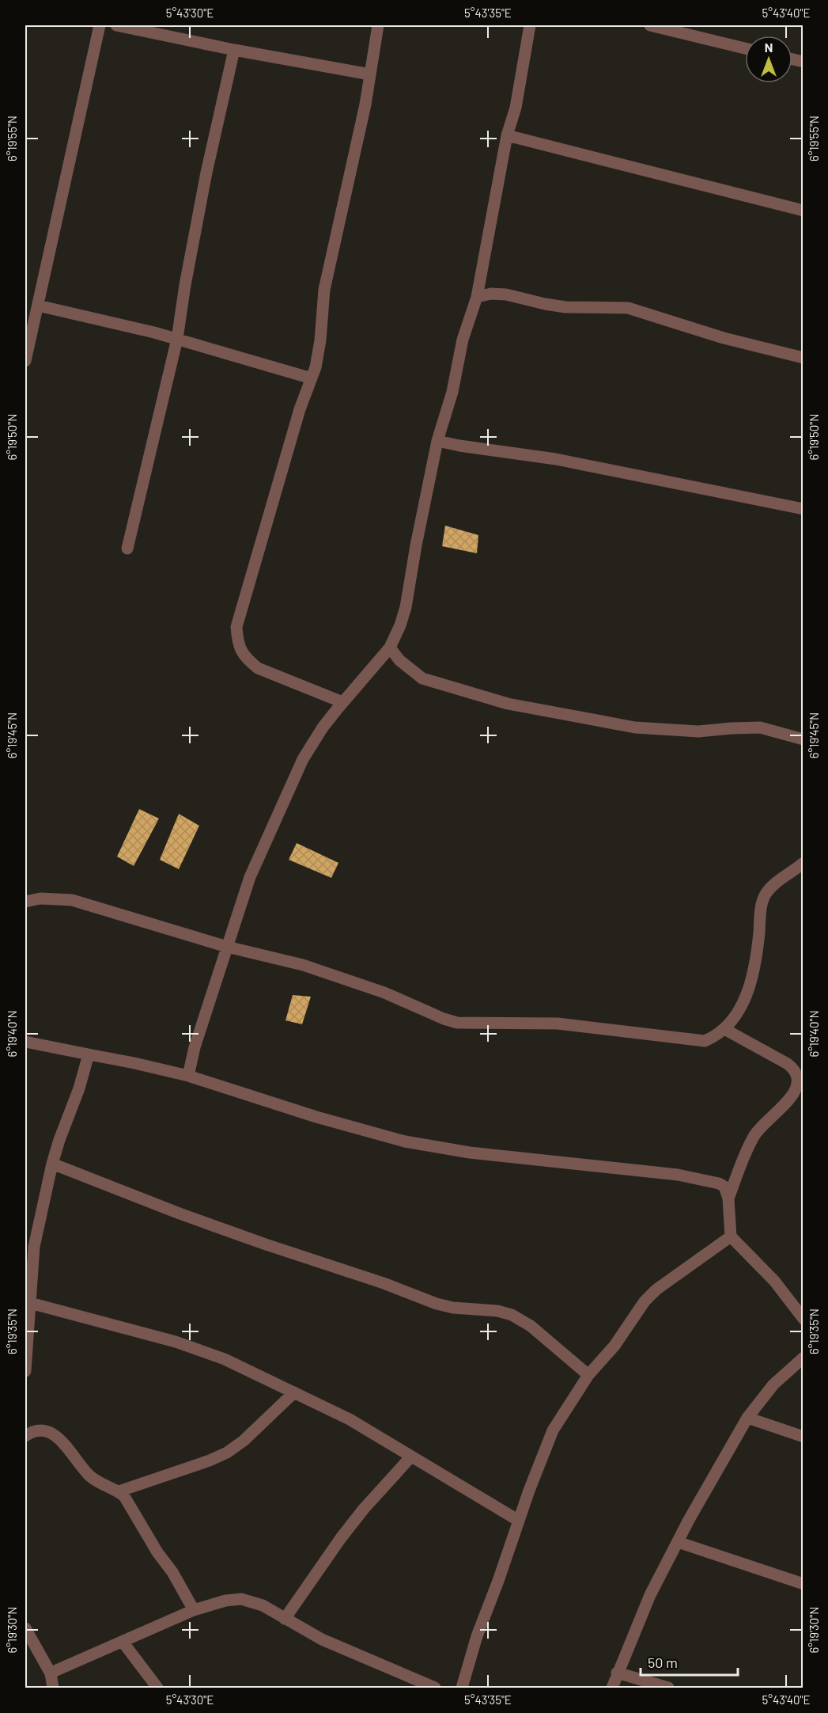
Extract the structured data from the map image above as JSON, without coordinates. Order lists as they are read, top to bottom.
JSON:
{
  "scale_bar": "50 m",
  "north": "top",
  "coordinates": [
    "5°43'30\"E",
    "5°43'35\"E",
    "5°43'40\"E",
    "6°19'55\"N",
    "6°19'50\"N",
    "6°19'45\"N",
    "6°19'40\"N",
    "6°19'35\"N",
    "6°19'30\"N"
  ]
}
